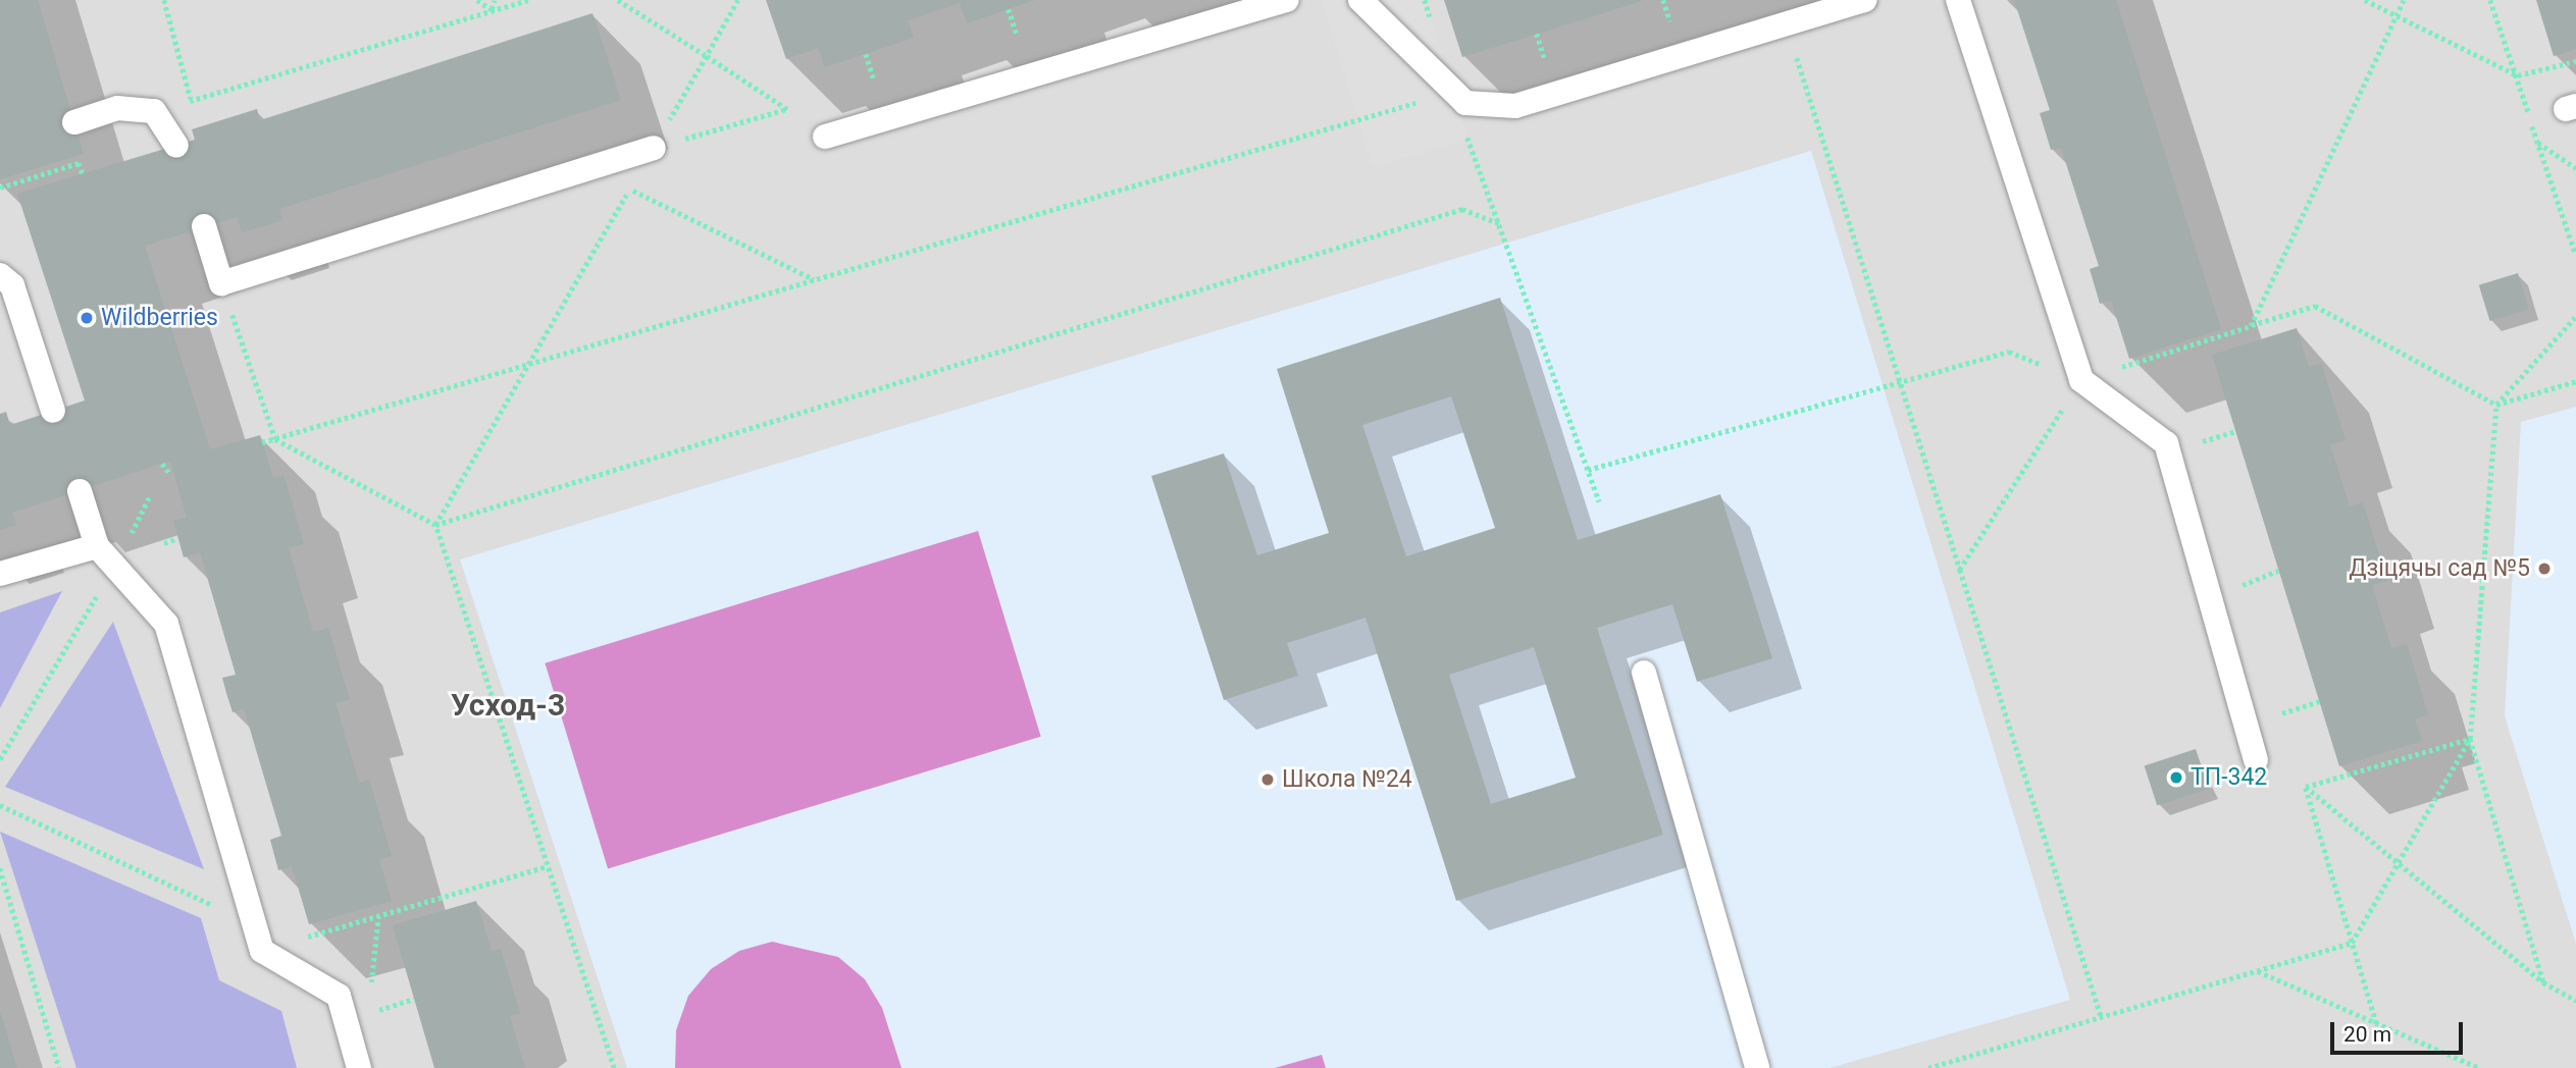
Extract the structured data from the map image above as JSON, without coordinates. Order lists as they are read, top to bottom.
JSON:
{
  "districts": ["Усход-3"],
  "places": [
    "Wildberries",
    "Дзіцячы сад №5",
    "ТП-342",
    "Школа №24"
  ],
  "scale_bar": "20 m"
}
